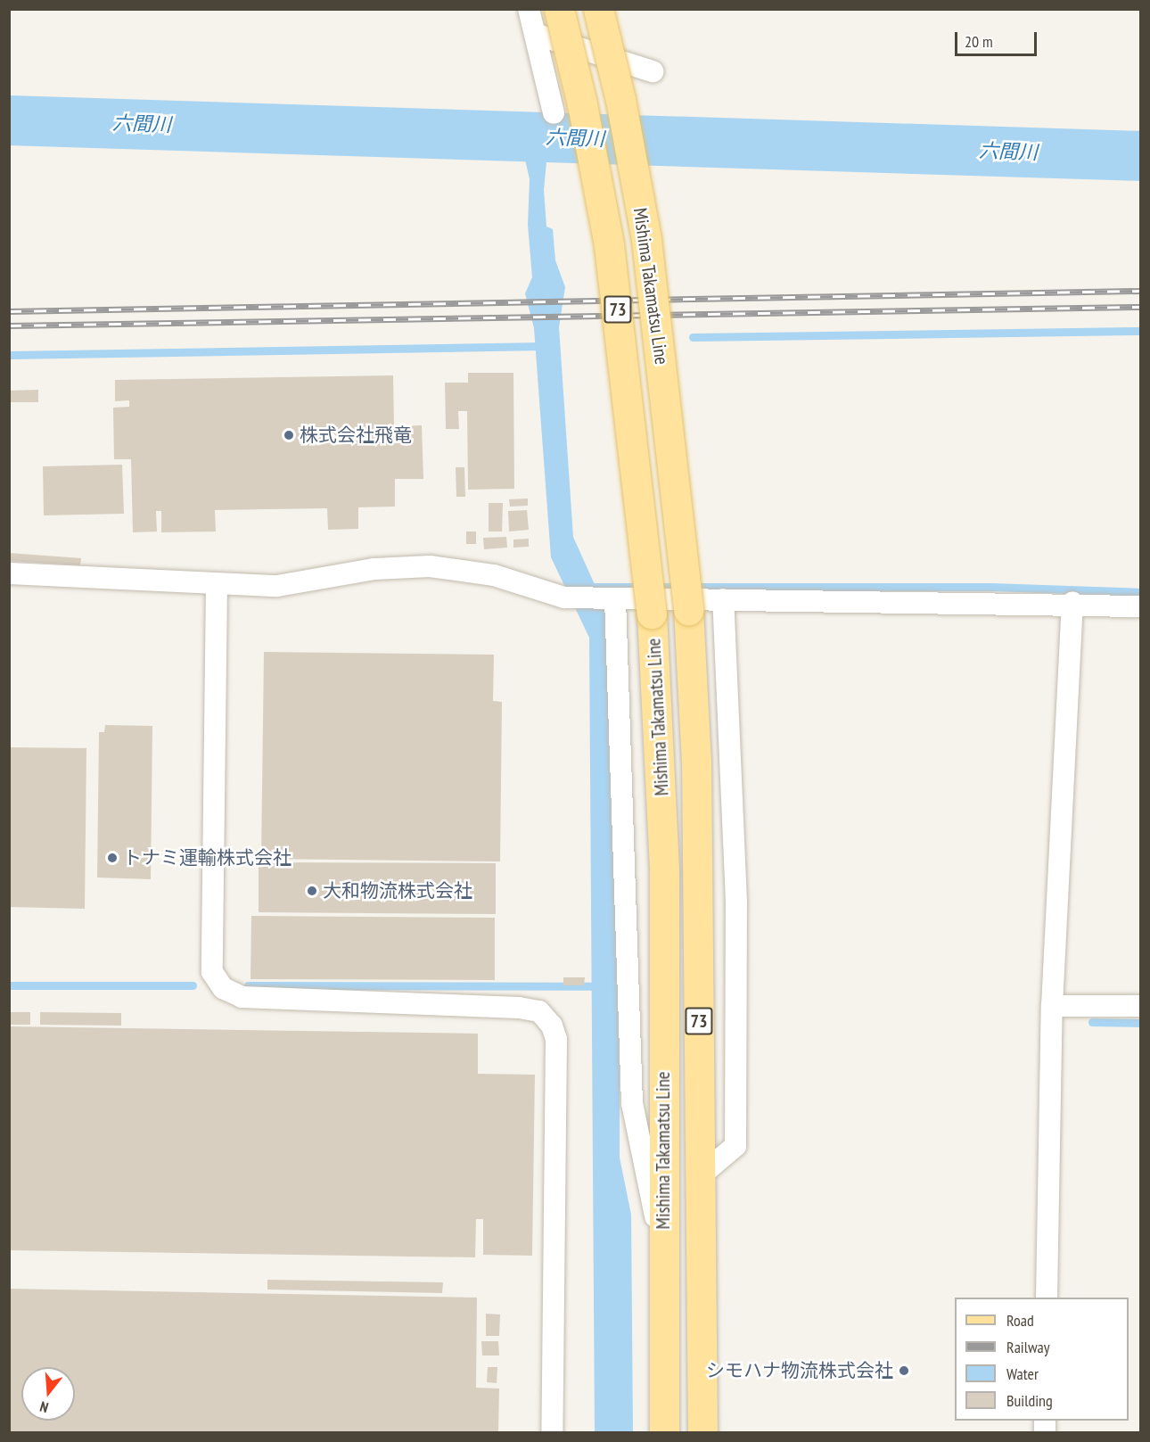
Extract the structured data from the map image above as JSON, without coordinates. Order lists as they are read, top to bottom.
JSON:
{
  "streets": {
    "main road": ["Mishima Takamatsu Line", "73"]
  },
  "water": ["六間川"],
  "places": [
    "株式会社飛竜",
    "トナミ運輸株式会社",
    "大和物流株式会社",
    "シモハナ物流株式会社"
  ],
  "legend": [
    "Road",
    "Railway",
    "Water",
    "Building"
  ],
  "scale_bar": "20 m",
  "north": "bottom"
}
